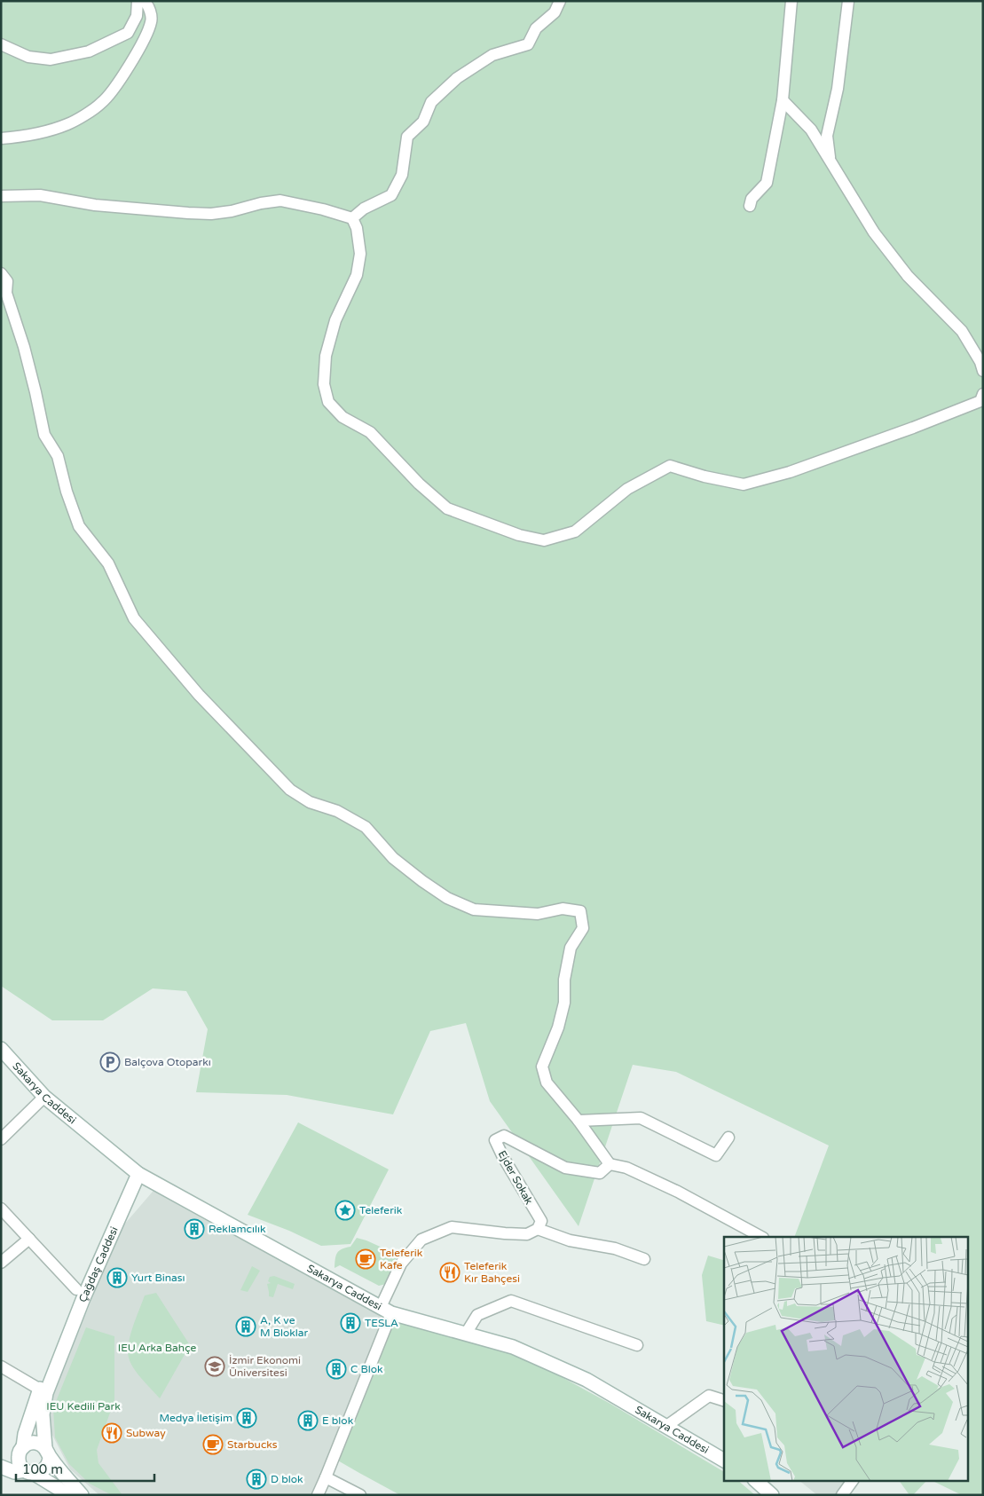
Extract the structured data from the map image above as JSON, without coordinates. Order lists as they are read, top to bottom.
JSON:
{
  "streets": {
    "main road": ["Sakarya Caddesi", "Çağdaş Caddesi"],
    "street": ["Ejder Sokak"]
  },
  "crossings": [
    ["Sakarya Caddesi", "Çağdaş Caddesi"]
  ],
  "parks": ["IEU Arka Bahçe", "IEU Kedili Park"],
  "places": {
    "parking": ["Balçova Otoparkı"],
    "place": ["Teleferik"],
    "building": [
      "Reklamcılık",
      "Yurt Binası",
      "TESLA",
      "A, K ve M Bloklar",
      "C Blok",
      "Medya İletişim",
      "E blok",
      "D blok"
    ],
    "cafe": ["Teleferik Kafe", "Starbucks"],
    "restaurant": ["Teleferik Kır Bahçesi", "Subway"],
    "school or university": ["İzmir Ekonomi Üniversitesi"]
  },
  "scale_bar": "100 m"
}
